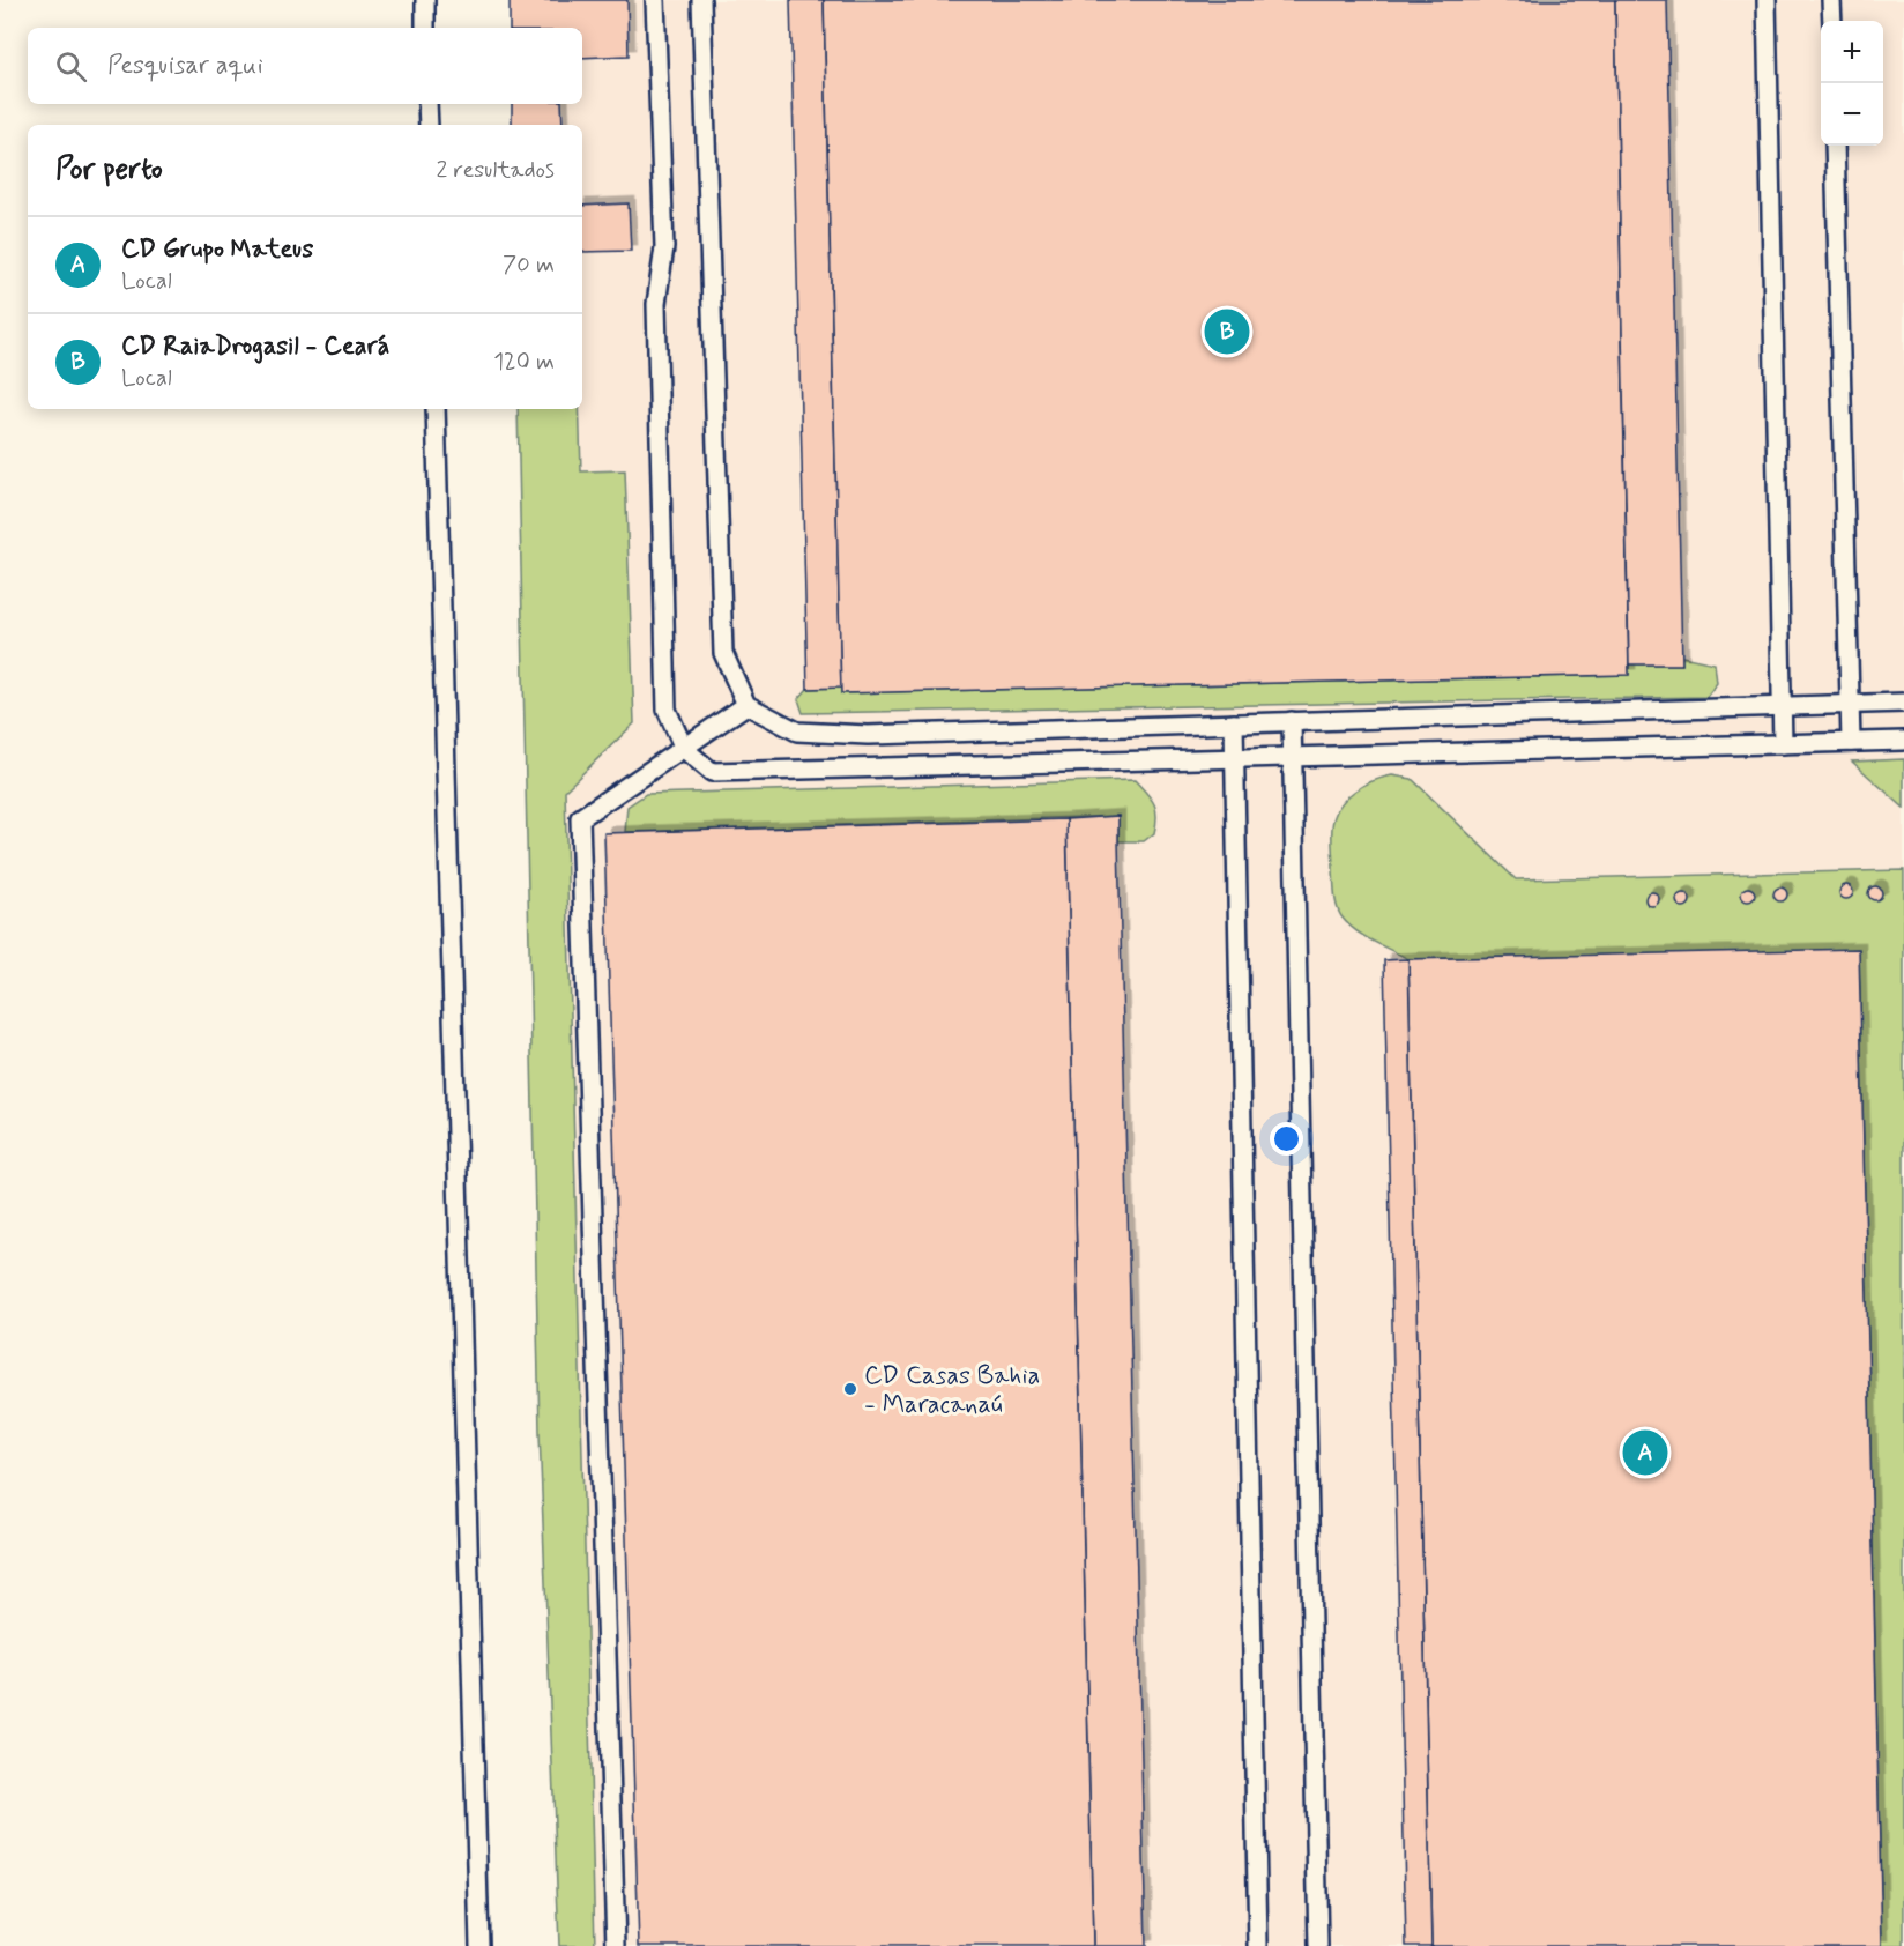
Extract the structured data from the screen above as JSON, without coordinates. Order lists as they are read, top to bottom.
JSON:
{
  "places": ["CD Casas Bahia - Maracanaú"],
  "page": {
    "map_buttons": ["+", "−"],
    "search": "Pesquisar aqui",
    "heading": ["Por perto", "2 resultados"],
    "list": [
      {
        "mark": "A",
        "name": "CD Grupo Mateus",
        "note": "Local",
        "value": "70 m"
      },
      {
        "mark": "B",
        "name": "CD RaiaDrogasil - Ceará",
        "note": "Local",
        "value": "120 m"
      }
    ],
    "pins": ["B", "A"]
  }
}
